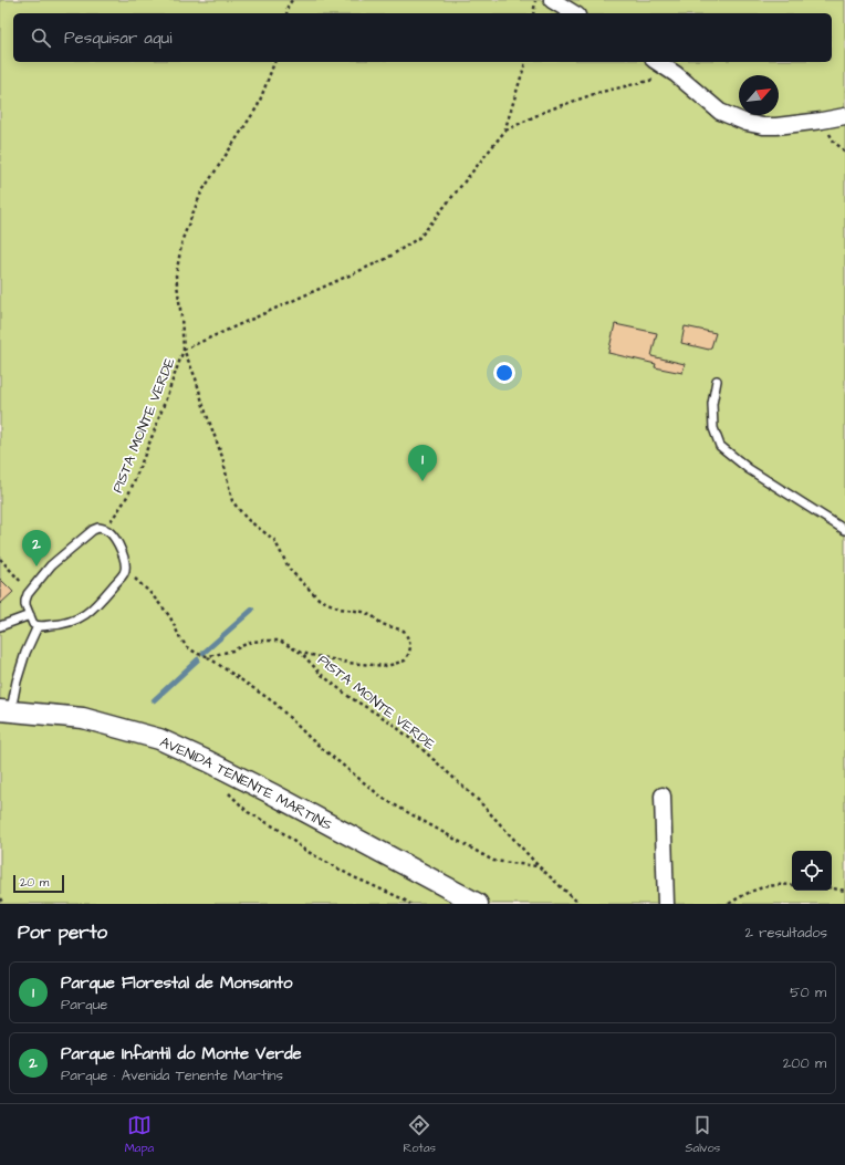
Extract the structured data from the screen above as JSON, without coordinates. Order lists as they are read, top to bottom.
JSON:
{
  "streets": {
    "street": ["AVENIDA TENENTE MARTINS"],
    "path": ["PISTA MONTE VERDE"]
  },
  "scale_bar": "20 m",
  "north": "top right",
  "page": {
    "search": "Pesquisar aqui",
    "pins": ["1", "2"],
    "scale": "20 m",
    "heading": ["Por perto", "2 resultados"],
    "list": [
      {
        "mark": "1",
        "name": "Parque Florestal de Monsanto",
        "note": "Parque",
        "value": "50 m"
      },
      {
        "mark": "2",
        "name": "Parque Infantil do Monte Verde",
        "note": "Parque · Avenida Tenente Martins",
        "value": "200 m"
      }
    ],
    "nav": ["Mapa", "Rotas", "Salvos"]
  }
}
